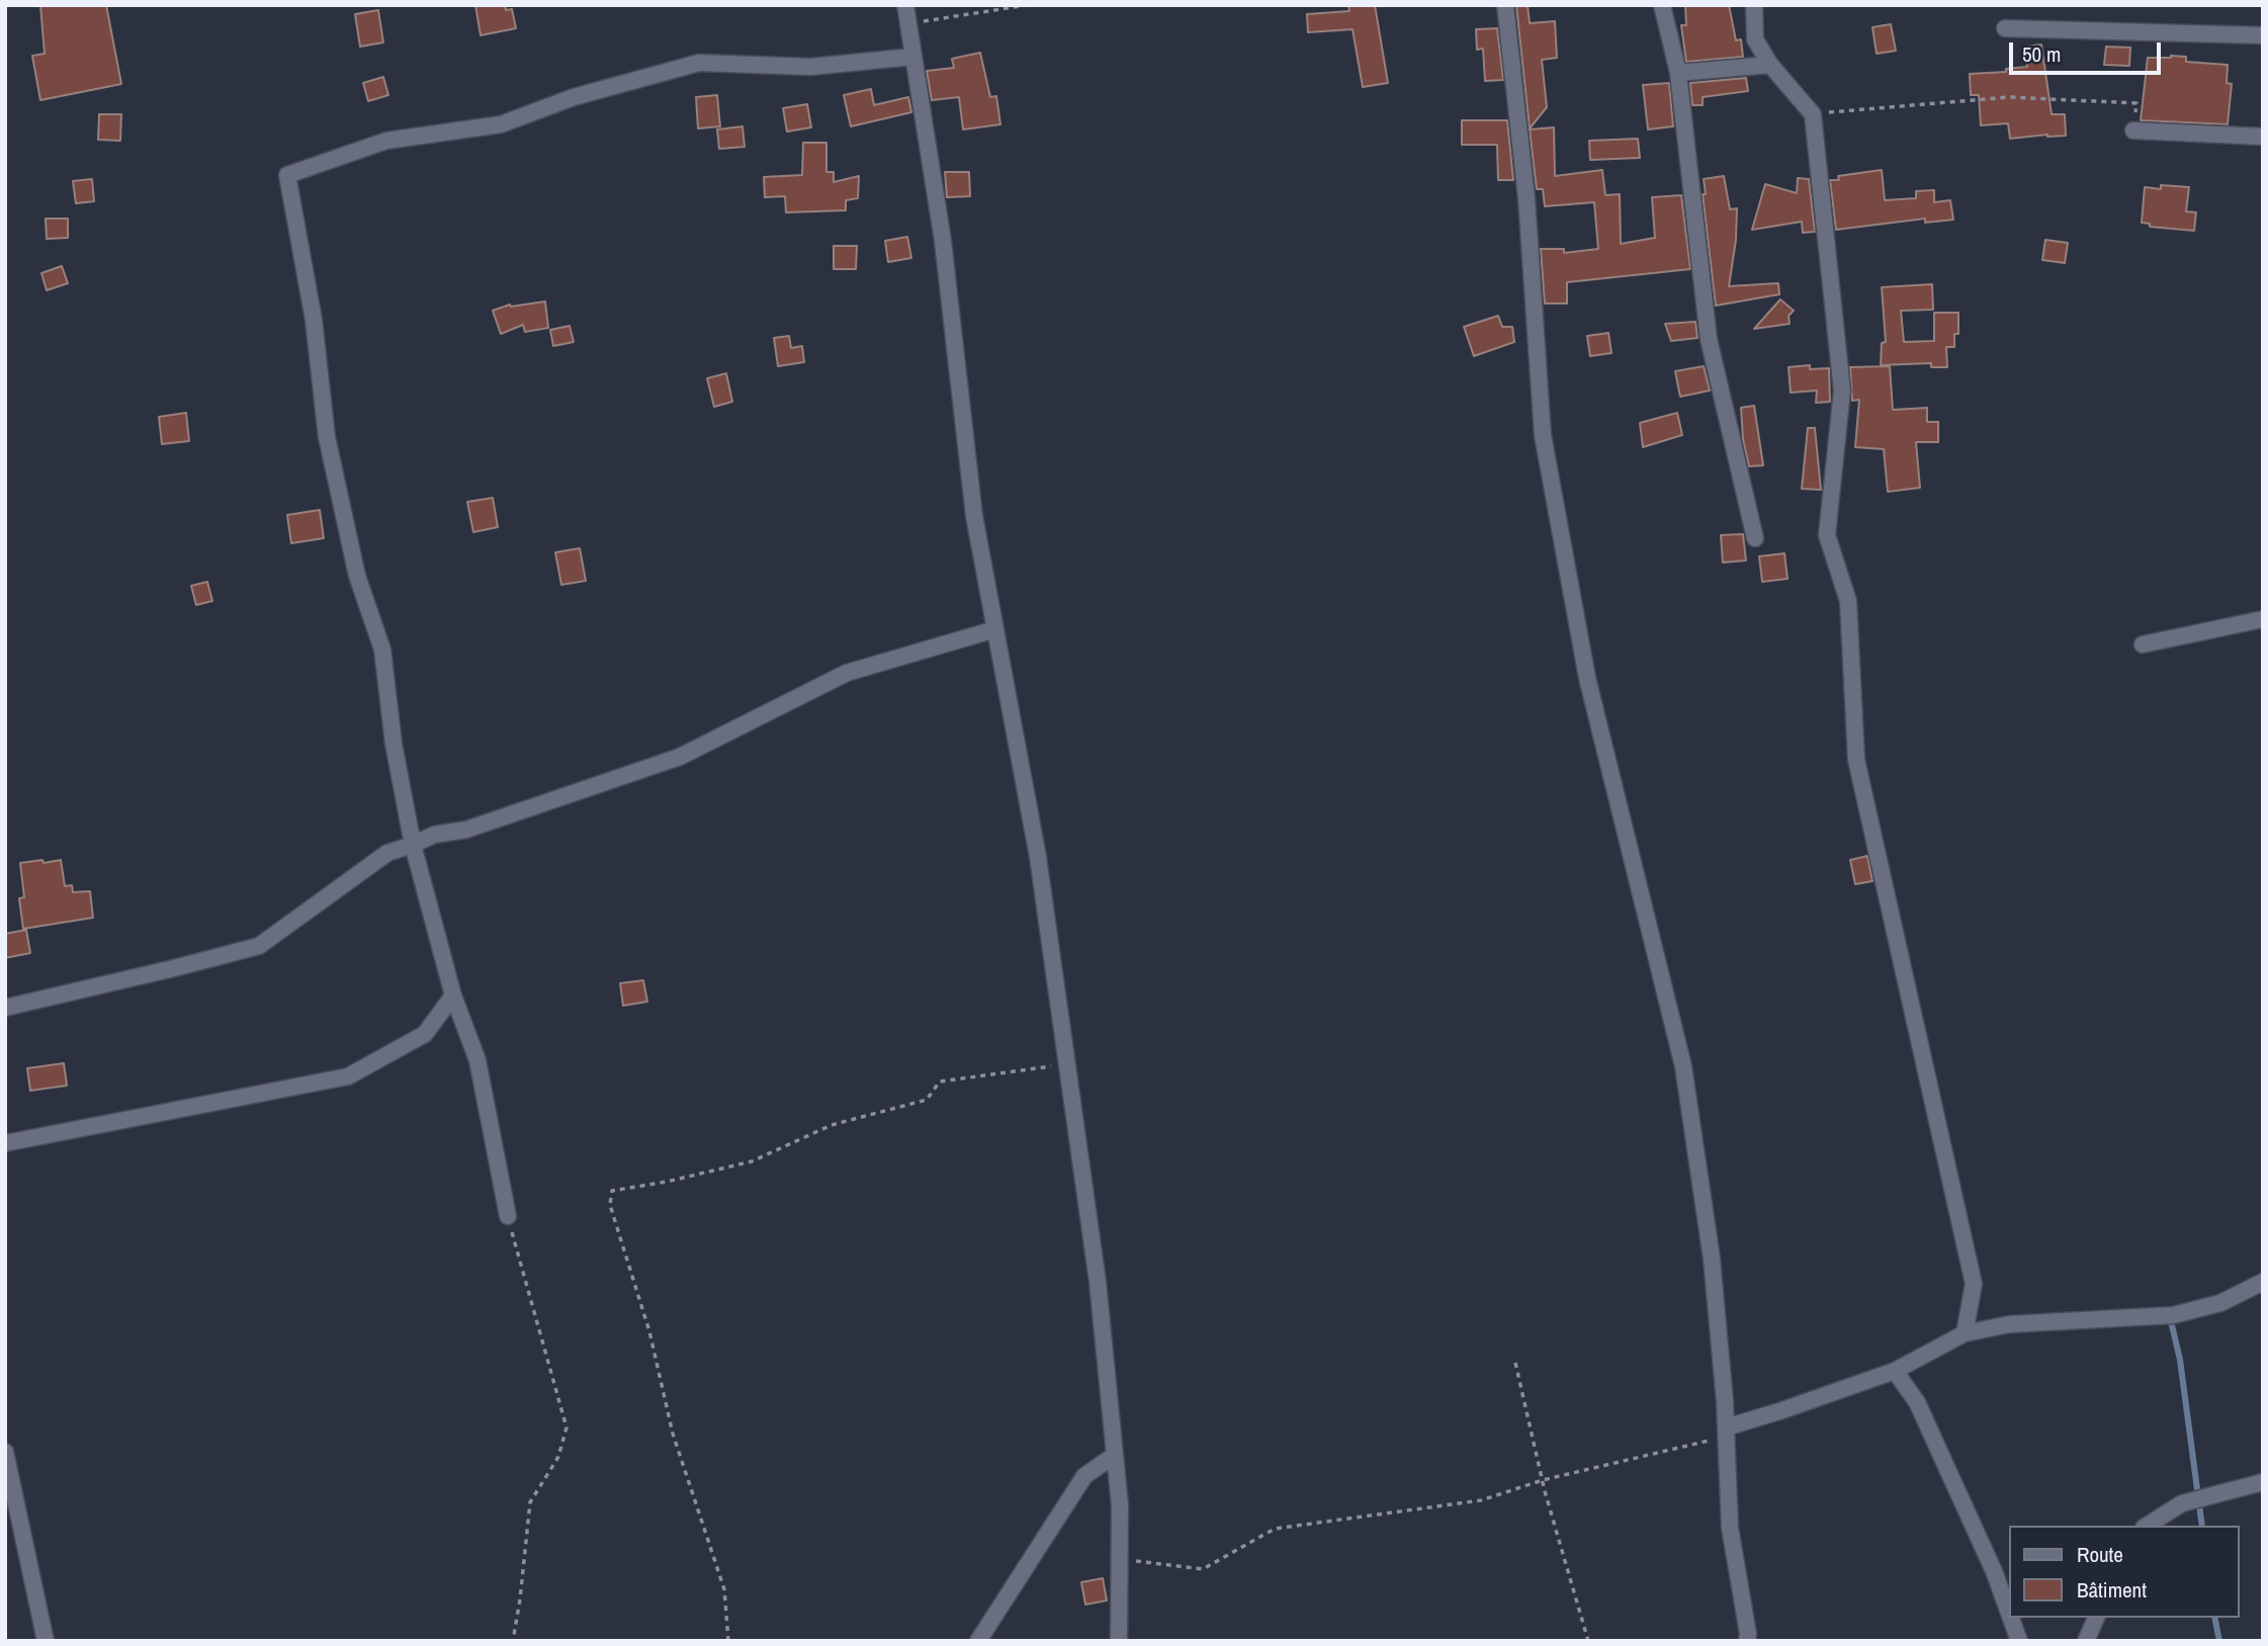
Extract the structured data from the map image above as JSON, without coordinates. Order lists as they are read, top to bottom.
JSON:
{
  "legend": ["Route", "Bâtiment"],
  "scale_bar": "50 m"
}
